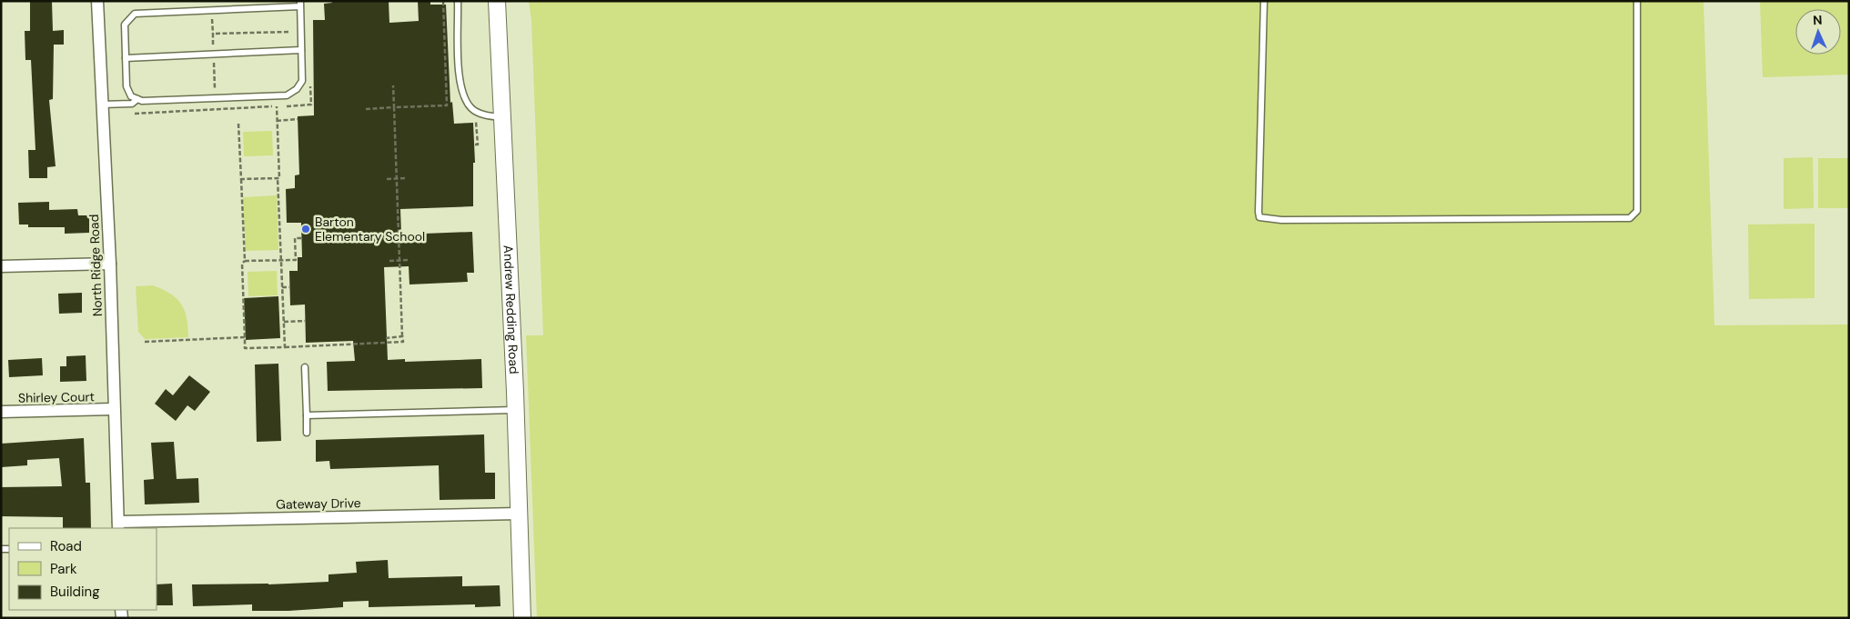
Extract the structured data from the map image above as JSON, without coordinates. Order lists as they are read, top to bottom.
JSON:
{
  "streets": {
    "street": [
      "North Ridge Road",
      "Andrew Redding Road",
      "Shirley Court",
      "Gateway Drive"
    ]
  },
  "crossings": [
    ["North Ridge Road", "Shirley Court"],
    ["North Ridge Road", "Gateway Drive"],
    ["Andrew Redding Road", "Gateway Drive"]
  ],
  "places": ["Barton Elementary School"],
  "legend": ["Road", "Park", "Building"],
  "north": "top"
}
